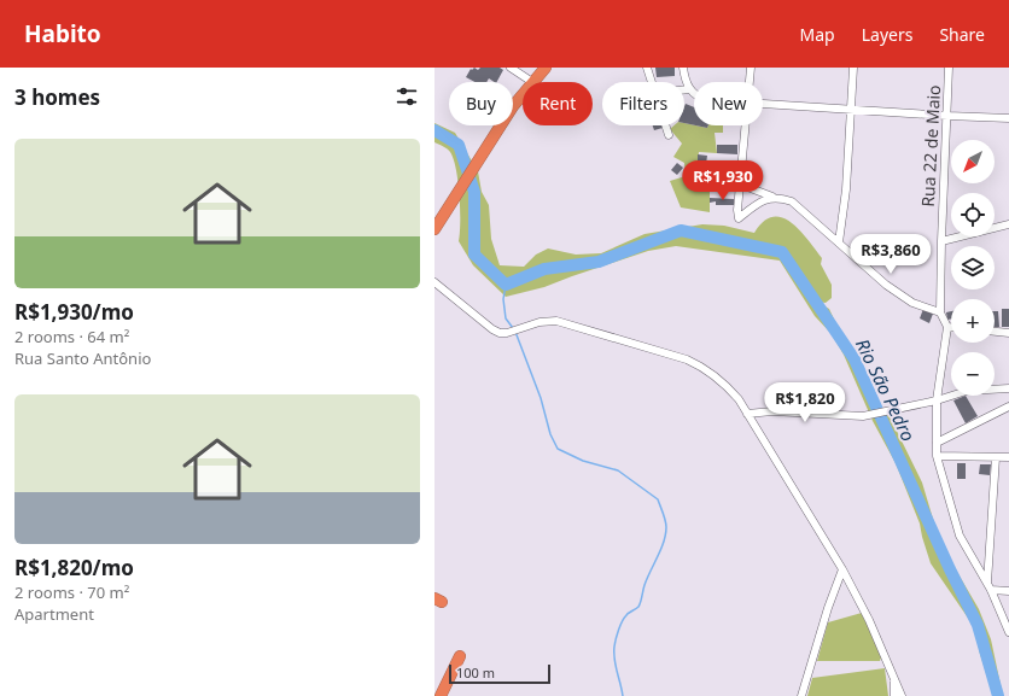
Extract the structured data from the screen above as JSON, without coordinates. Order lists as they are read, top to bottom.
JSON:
{
  "streets": {
    "street": ["Rua 22 de Maio"]
  },
  "water": ["Rio São Pedro"],
  "scale_bar": "100 m",
  "north": "bottom left",
  "page": {
    "header": "Habito",
    "nav": ["Map", "Layers", "Share"],
    "heading": "3 homes",
    "chip": [
      "Buy",
      "Rent",
      "Filters",
      "New"
    ],
    "list": [
      {
        "name": "R$1,930/mo",
        "note": "2 rooms · 64 m² · Rua Santo Antônio"
      },
      {
        "name": "R$1,820/mo",
        "note": "2 rooms · 70 m² · Apartment"
      }
    ],
    "map_buttons": ["+", "−"],
    "price": ["R$1,930", "R$3,860", "R$1,820"],
    "scale": "100 m"
  }
}
